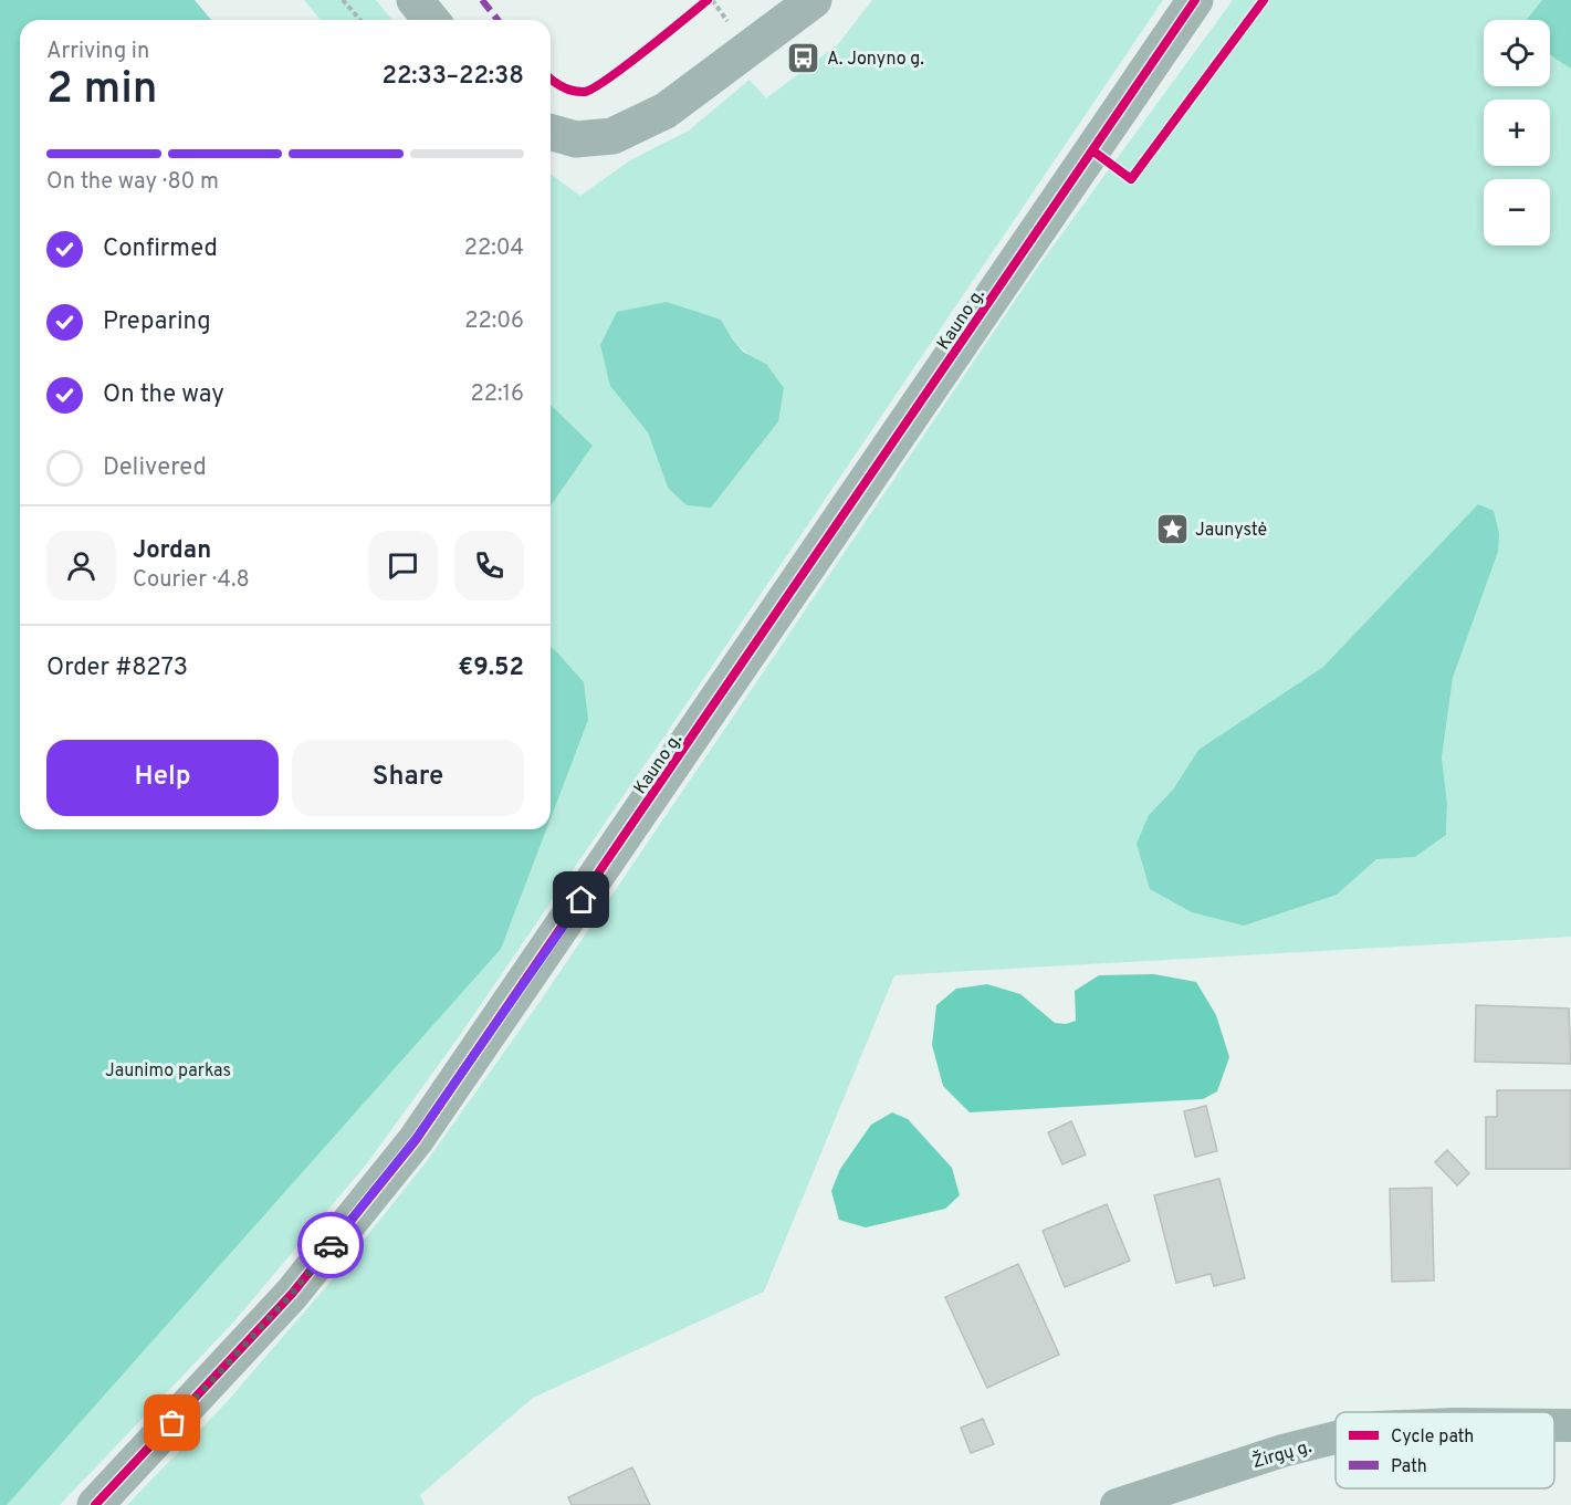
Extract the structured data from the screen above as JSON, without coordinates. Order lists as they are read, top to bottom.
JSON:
{
  "streets": {
    "street": ["Kauno g.", "Žirgų g."]
  },
  "parks": ["Jaunimo parkas"],
  "places": {
    "bus stop": ["A. Jonyno g."],
    "place": ["Jaunystė"]
  },
  "legend": ["Cycle path", "Path"],
  "page": {
    "map_buttons": ["+", "−"],
    "heading": ["2 min", "Arriving in", "22:33–22:38"],
    "panel": [
      "Jordan",
      "Courier · 4.8",
      "Order #8273",
      "€9.52"
    ],
    "bar": "On the way · 80 m",
    "list": [
      ["Confirmed", "22:04"],
      ["Preparing", "22:06"],
      ["On the way", "22:16"],
      "Delivered"
    ],
    "buttons": ["Help", "Share"]
  }
}
